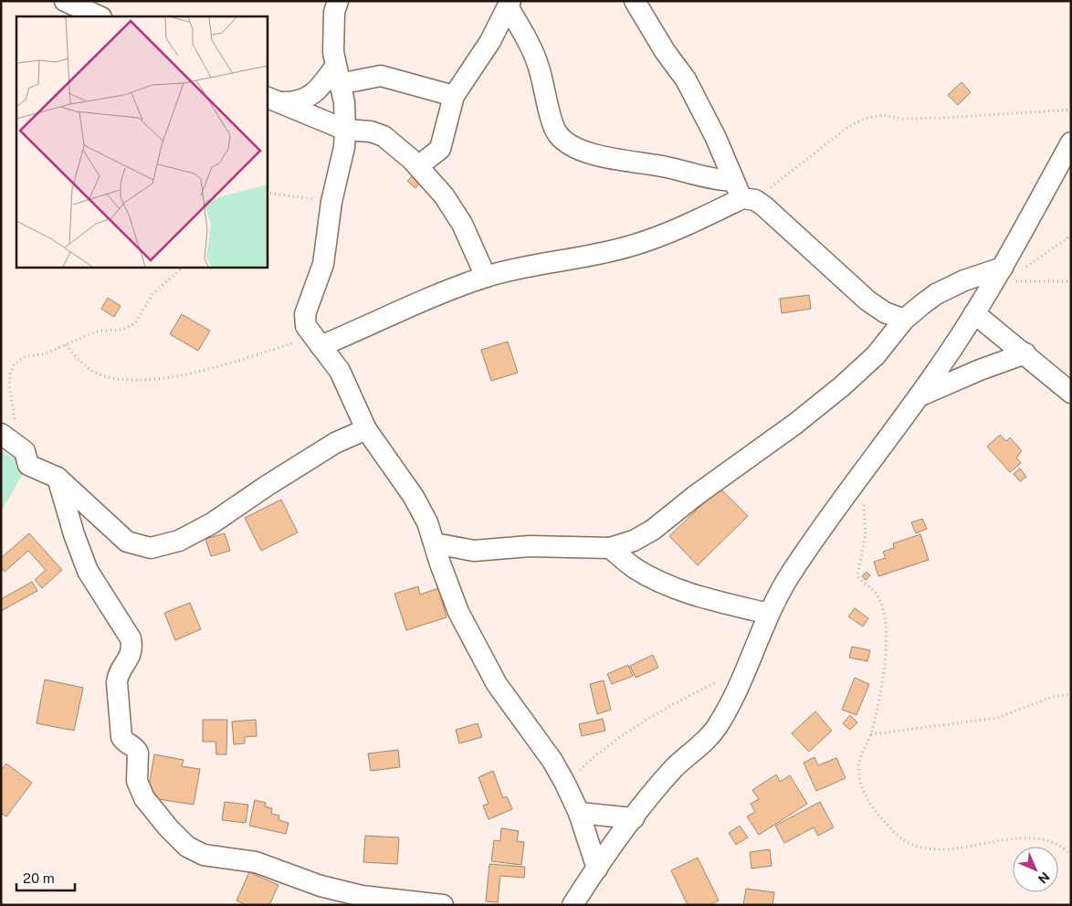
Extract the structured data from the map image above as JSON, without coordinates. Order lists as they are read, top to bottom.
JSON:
{
  "scale_bar": "20 m",
  "north": "bottom right"
}
